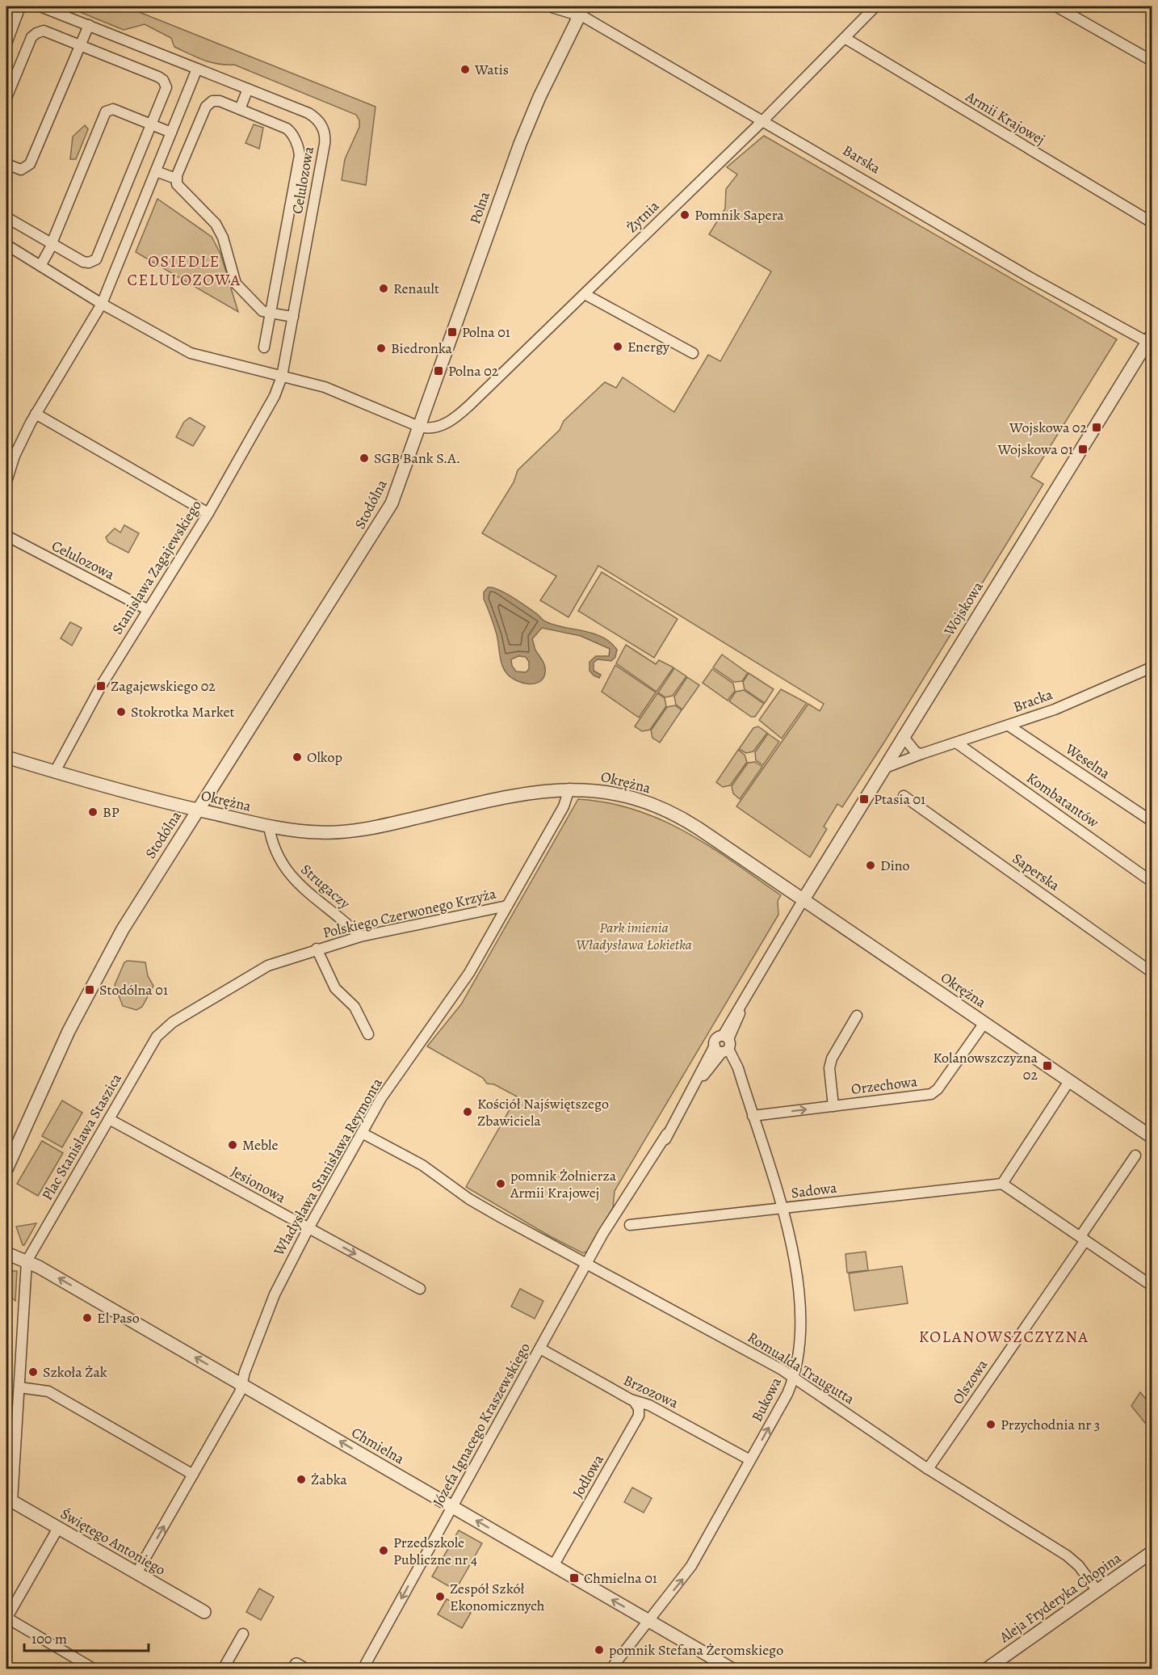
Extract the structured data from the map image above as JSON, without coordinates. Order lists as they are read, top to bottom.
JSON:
{
  "streets": {
    "street": [
      "Armii Krajowej",
      "Barska",
      "Celulozowa",
      "Polna",
      "Żytnia",
      "Stodólna",
      "Stanisława Zagajewskiego",
      "Wojskowa",
      "Bracka",
      "Weselna",
      "Okrężna",
      "Kombatantów",
      "Saperska",
      "Strugaczy",
      "Polskiego Czerwonego Krzyża",
      "Orzechowa",
      "Plac Stanisława Staszica",
      "Władysława Stanisława Reymonta",
      "Jesionowa",
      "Sadowa",
      "Romualda Traugutta",
      "Olszowa",
      "Brzozowa",
      "Bukowa",
      "Józefa Ignacego Kraszewskiego",
      "Chmielna",
      "Jodłowa",
      "Świętego Antoniego",
      "Aleja Fryderyka Chopina"
    ]
  },
  "crossings": [
    ["Armii Krajowej", "Żytnia"],
    ["Barska", "Polna"],
    ["Barska", "Żytnia"],
    ["Barska", "Wojskowa"],
    ["Celulozowa", "Stanisława Zagajewskiego"],
    ["Polna", "Żytnia"],
    ["Polna", "Stodólna"],
    ["Żytnia", "Stodólna"],
    ["Stodólna", "Okrężna"],
    ["Stanisława Zagajewskiego", "Okrężna"],
    ["Wojskowa", "Bracka"],
    ["Wojskowa", "Okrężna"],
    ["Wojskowa", "Józefa Ignacego Kraszewskiego"],
    ["Bracka", "Weselna"],
    ["Bracka", "Kombatantów"],
    ["Okrężna", "Strugaczy"],
    ["Okrężna", "Orzechowa"],
    ["Okrężna", "Władysława Stanisława Reymonta"],
    ["Okrężna", "Józefa Ignacego Kraszewskiego"],
    ["Strugaczy", "Polskiego Czerwonego Krzyża"],
    ["Polskiego Czerwonego Krzyża", "Plac Stanisława Staszica"],
    ["Polskiego Czerwonego Krzyża", "Władysława Stanisława Reymonta"],
    ["Orzechowa", "Bukowa"],
    ["Plac Stanisława Staszica", "Jesionowa"],
    ["Plac Stanisława Staszica", "Chmielna"],
    ["Władysława Stanisława Reymonta", "Jesionowa"],
    ["Władysława Stanisława Reymonta", "Romualda Traugutta"],
    ["Władysława Stanisława Reymonta", "Chmielna"],
    ["Władysława Stanisława Reymonta", "Świętego Antoniego"],
    ["Sadowa", "Bukowa"],
    ["Romualda Traugutta", "Olszowa"],
    ["Romualda Traugutta", "Bukowa"],
    ["Romualda Traugutta", "Józefa Ignacego Kraszewskiego"],
    ["Romualda Traugutta", "Aleja Fryderyka Chopina"],
    ["Brzozowa", "Bukowa"],
    ["Brzozowa", "Józefa Ignacego Kraszewskiego"],
    ["Brzozowa", "Jodłowa"],
    ["Bukowa", "Józefa Ignacego Kraszewskiego"],
    ["Bukowa", "Chmielna"],
    ["Józefa Ignacego Kraszewskiego", "Chmielna"],
    ["Chmielna", "Jodłowa"]
  ],
  "one_way": ["Jesionowa", "Bukowa", "Chmielna"],
  "districts": ["OSIEDLE CELULOZOWA", "KOLANOWSZCZYZNA"],
  "parks": ["Park imienia Władysława Łokietka"],
  "places": {
    "other": [
      "Watis",
      "Pomnik Sapera",
      "Renault",
      "Energy",
      "Biedronka",
      "SGB Bank S.A.",
      "Stokrotka Market",
      "Olkop",
      "BP",
      "Dino",
      "Kościół Najświętszego Zbawiciela",
      "Meble",
      "pomnik Żołnierza Armii Krajowej",
      "El Paso",
      "Szkoła Żak",
      "Przychodnia nr 3",
      "Żabka",
      "Przedszkole Publiczne nr 4",
      "Zespół Szkół Ekonomicznych",
      "pomnik Stefana Żeromskiego"
    ],
    "transit": [
      "Polna 01",
      "Polna 02",
      "Wojskowa 02",
      "Wojskowa 01",
      "Zagajewskiego 02",
      "Ptasia 01",
      "Stodólna 01",
      "Kolanowszczyzna 02",
      "Chmielna 01"
    ]
  },
  "scale_bar": "100 m"
}
